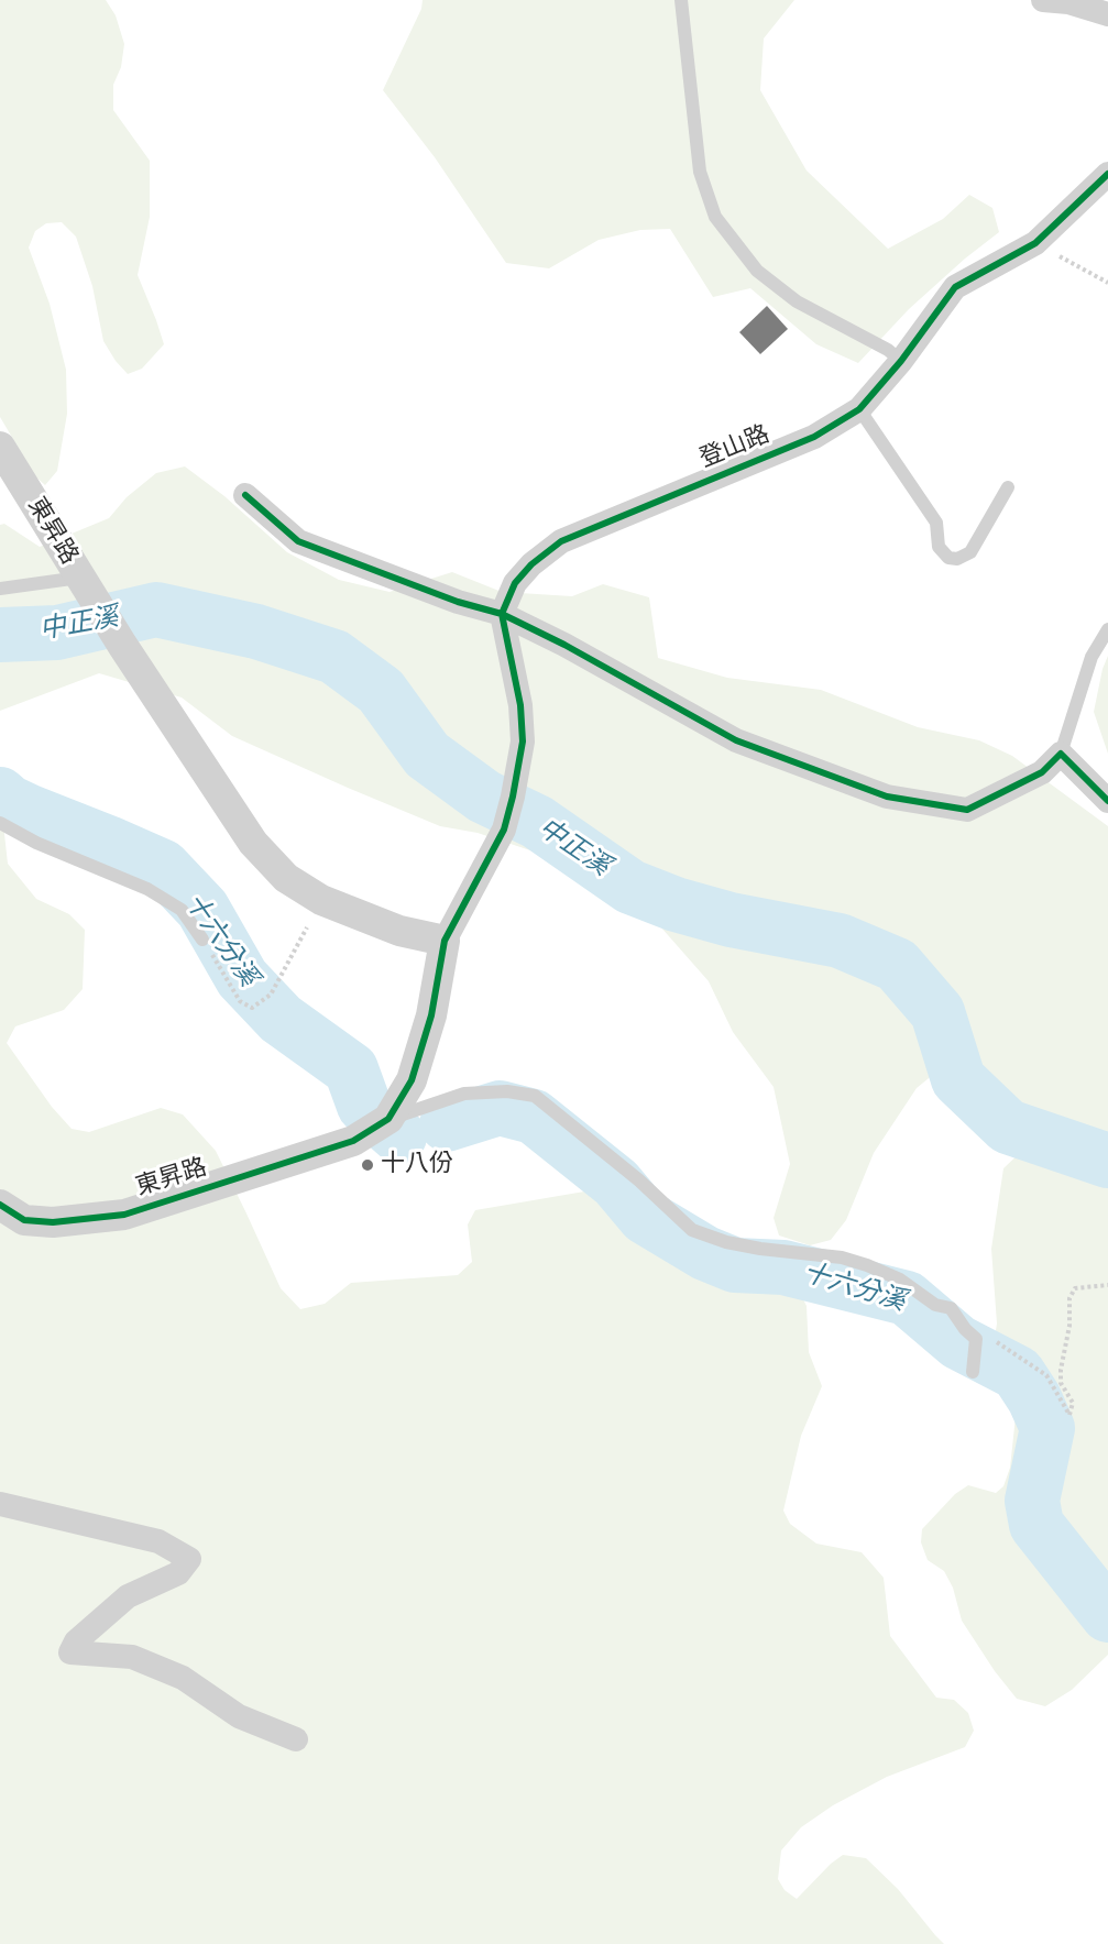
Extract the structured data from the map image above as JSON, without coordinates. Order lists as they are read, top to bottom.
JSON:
{
  "streets": {
    "street": ["登山路", "東昇路"]
  },
  "water": ["中正溪", "十六分溪"],
  "places": ["十八份"]
}
